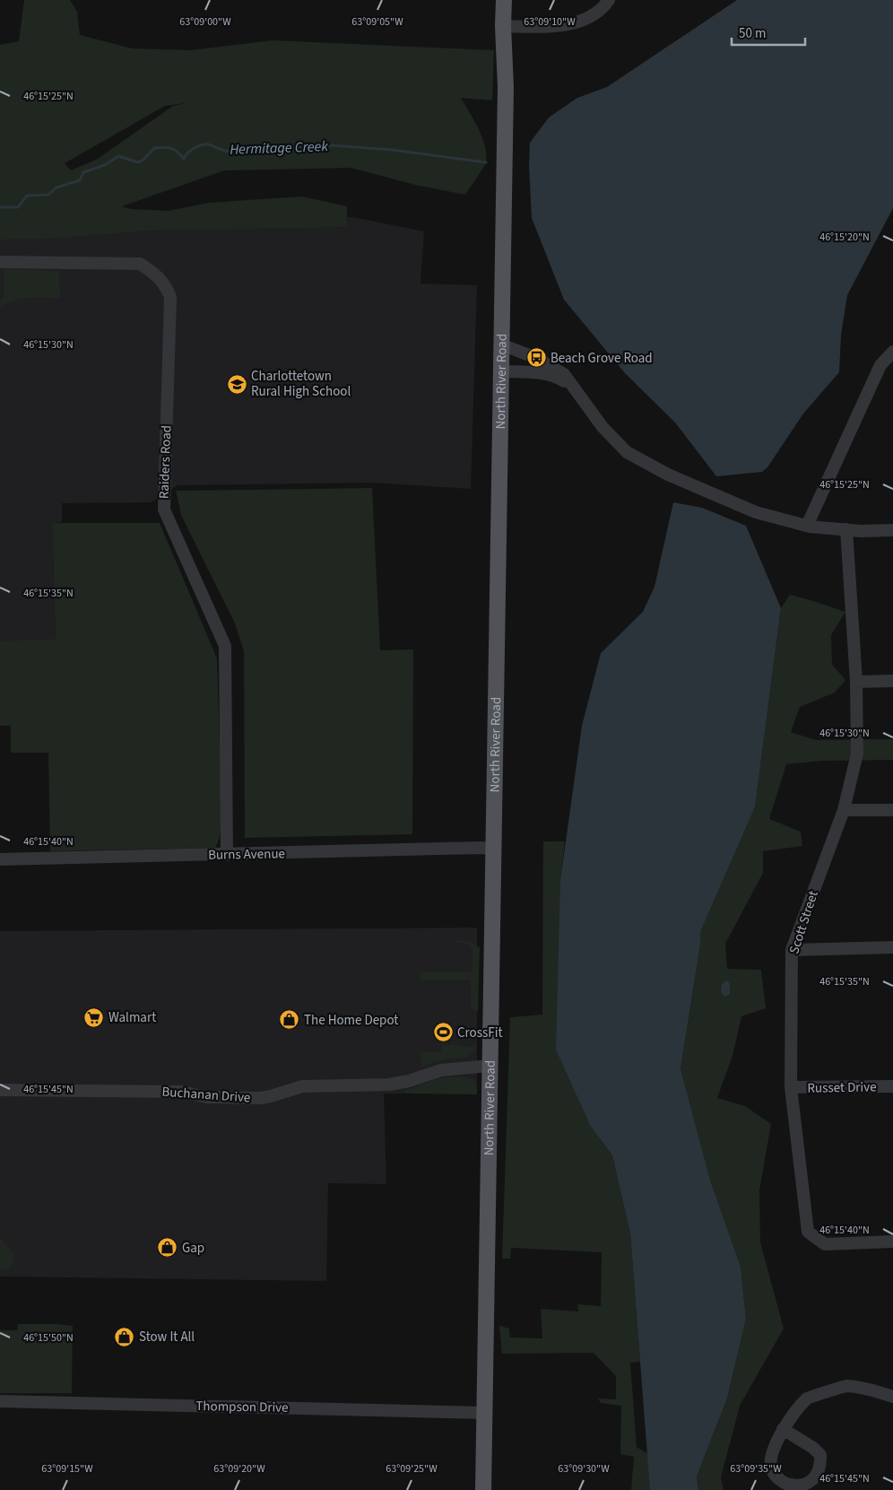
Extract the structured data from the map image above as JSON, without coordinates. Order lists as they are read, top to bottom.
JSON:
{
  "streets": {
    "main road": ["North River Road"],
    "street": [
      "Raiders Road",
      "Burns Avenue",
      "Scott Street",
      "Russet Drive",
      "Buchanan Drive",
      "Thompson Drive"
    ]
  },
  "crossings": [
    ["North River Road", "Burns Avenue"],
    ["North River Road", "Buchanan Drive"],
    ["North River Road", "Thompson Drive"],
    ["Raiders Road", "Burns Avenue"],
    ["Scott Street", "Russet Drive"]
  ],
  "water": ["Hermitage Creek"],
  "places": {
    "bus stop": ["Beach Grove Road"],
    "school or university": ["Charlottetown Rural High School"],
    "supermarket": ["Walmart"],
    "shop": ["The Home Depot", "Gap", "Stow It All"],
    "sports": ["CrossFit"]
  },
  "scale_bar": "50 m",
  "coordinates": [
    "63°09'00\"W",
    "63°09'05\"W",
    "63°09'10\"W",
    "46°15'25\"N",
    "46°15'20\"N",
    "46°15'30\"N",
    "46°15'35\"N",
    "46°15'40\"N",
    "46°15'45\"N",
    "46°15'50\"N",
    "63°09'15\"W",
    "63°09'20\"W",
    "63°09'25\"W",
    "63°09'30\"W",
    "63°09'35\"W"
  ]
}
